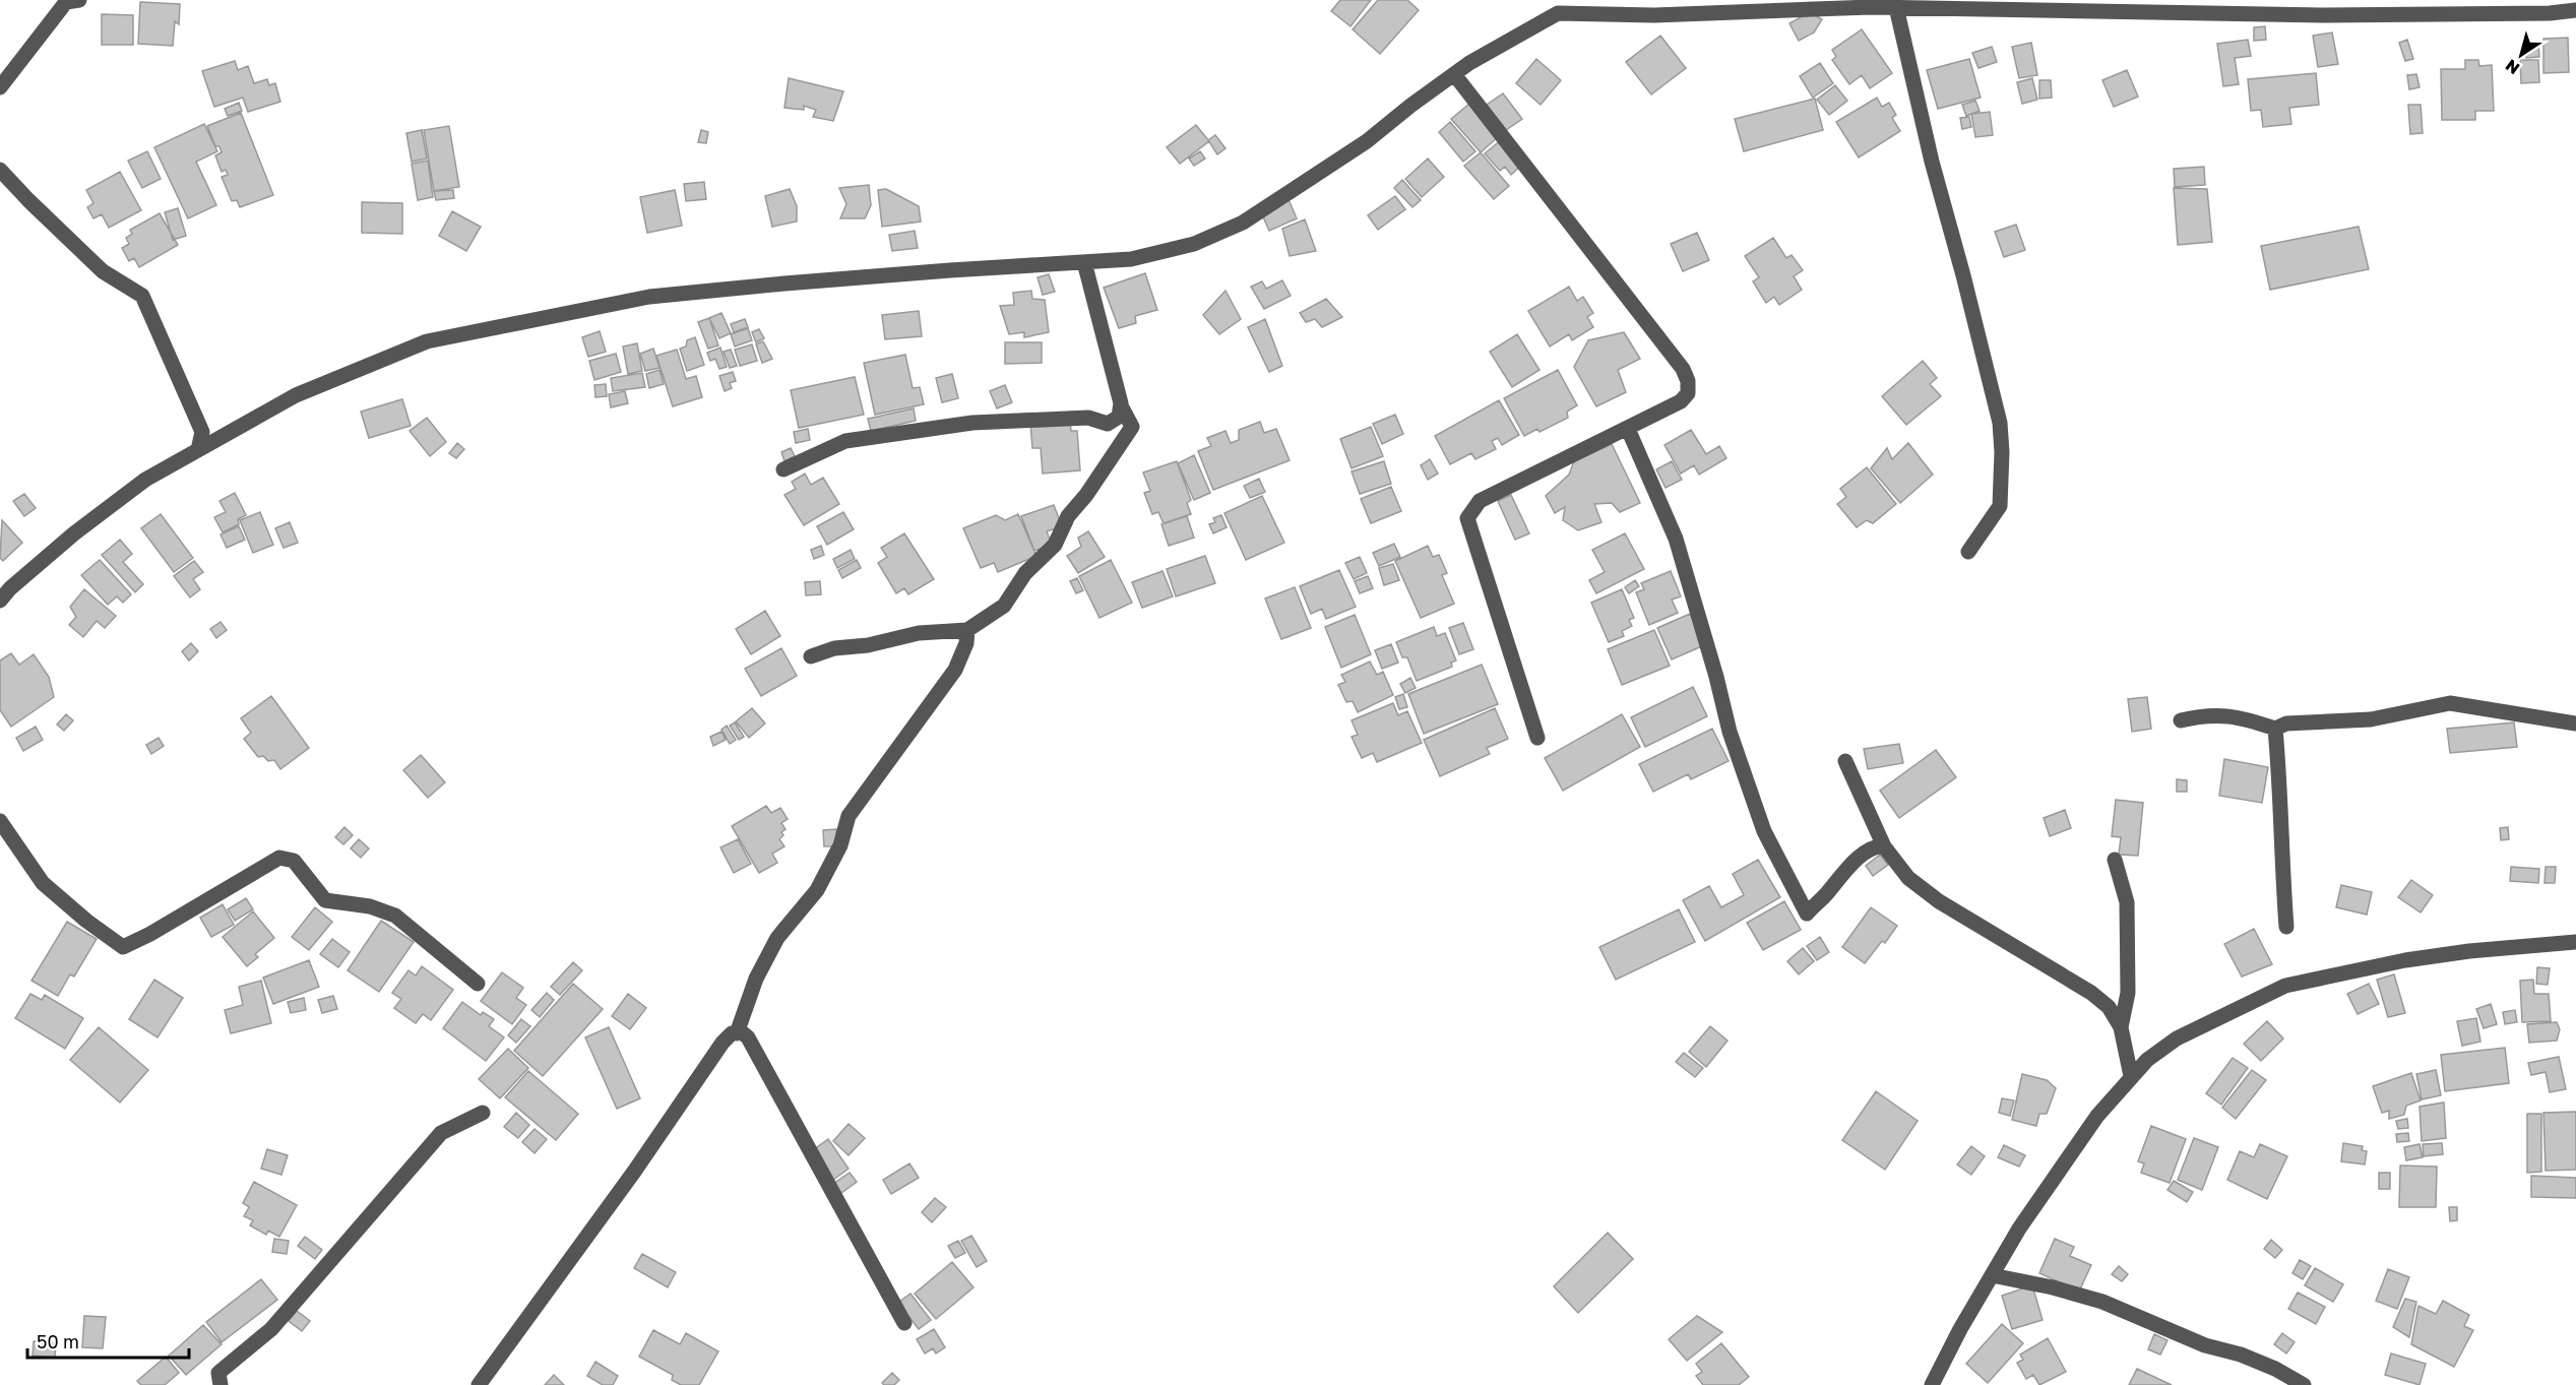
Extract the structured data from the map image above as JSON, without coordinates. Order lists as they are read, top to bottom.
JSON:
{
  "scale_bar": "50 m",
  "north": "bottom left"
}
